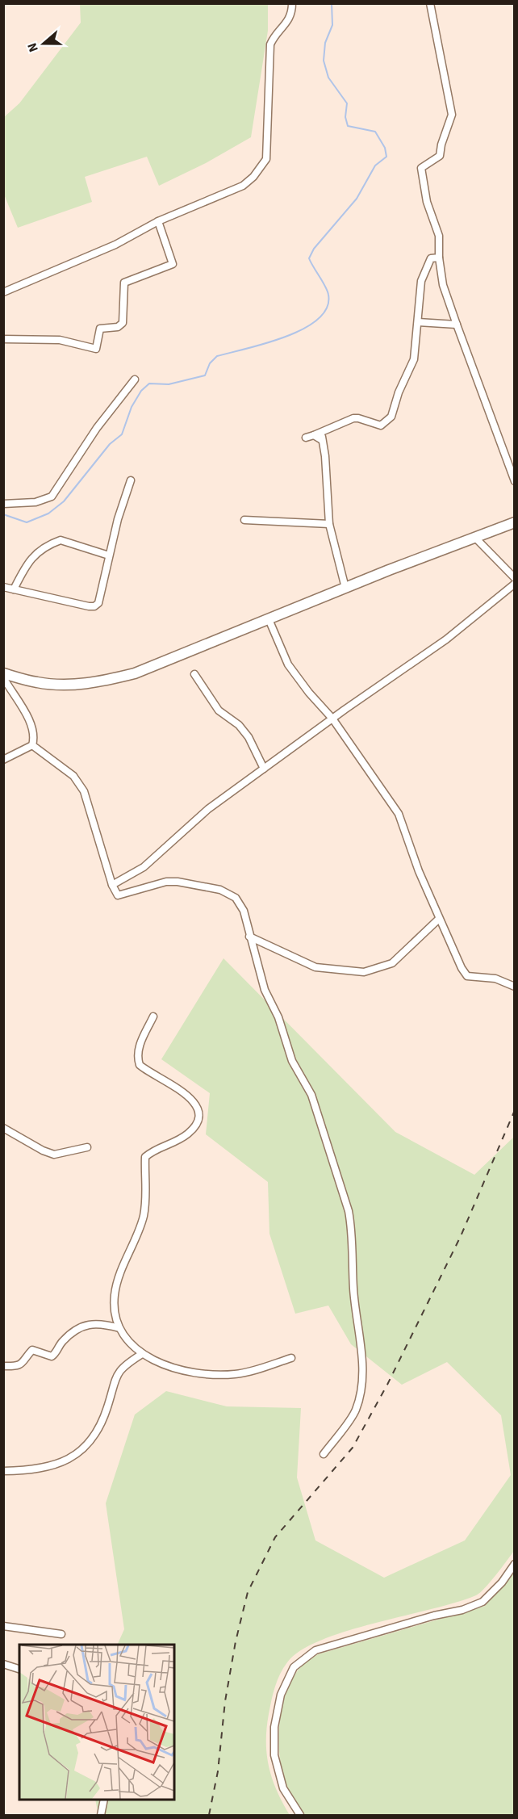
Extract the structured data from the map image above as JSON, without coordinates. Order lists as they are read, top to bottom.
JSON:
{
  "north": "left"
}
